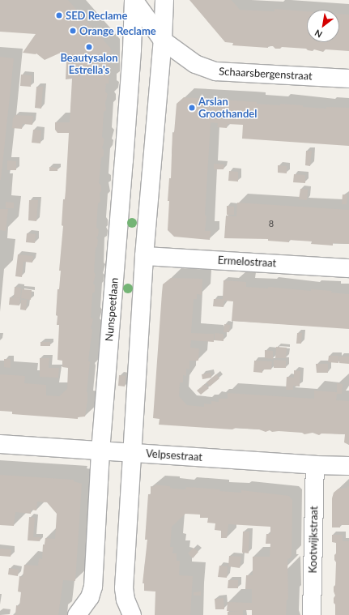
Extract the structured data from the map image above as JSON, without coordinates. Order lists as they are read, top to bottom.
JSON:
{
  "streets": {
    "street": [
      "Schaarsbergenstraat",
      "Ermelostraat",
      "Nunspeetlaan",
      "Velpsestraat",
      "Kootwijkstraat"
    ]
  },
  "crossings": [
    ["Schaarsbergenstraat", "Nunspeetlaan"],
    ["Nunspeetlaan", "Velpsestraat"],
    ["Velpsestraat", "Kootwijkstraat"]
  ],
  "places": [
    "SED Reclame",
    "Orange Reclame",
    "Beautysalon Estrella's",
    "Arslan Groothandel"
  ],
  "house_numbers": ["8"],
  "north": "bottom left"
}
